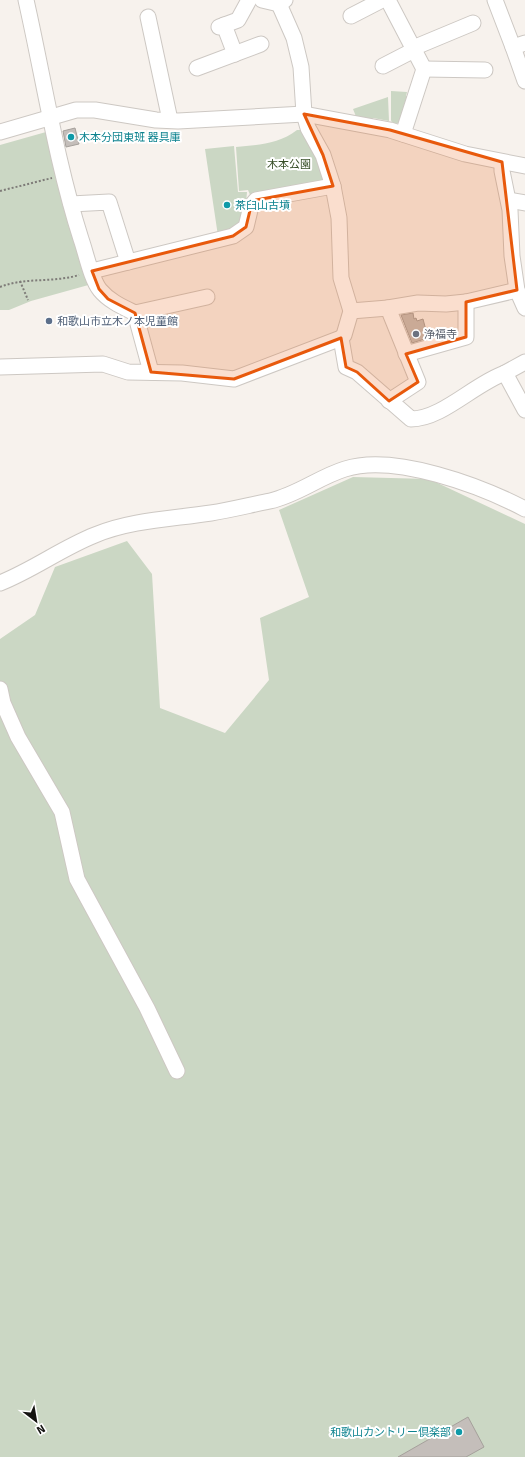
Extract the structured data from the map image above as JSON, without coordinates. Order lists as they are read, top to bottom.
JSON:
{
  "parks": ["木本公園"],
  "places": [
    "木本分団東班 器具庫",
    "茶臼山古墳",
    "和歌山市立木ノ本児童館",
    "浄福寺",
    "和歌山カントリー倶楽部"
  ],
  "north": "bottom right"
}
